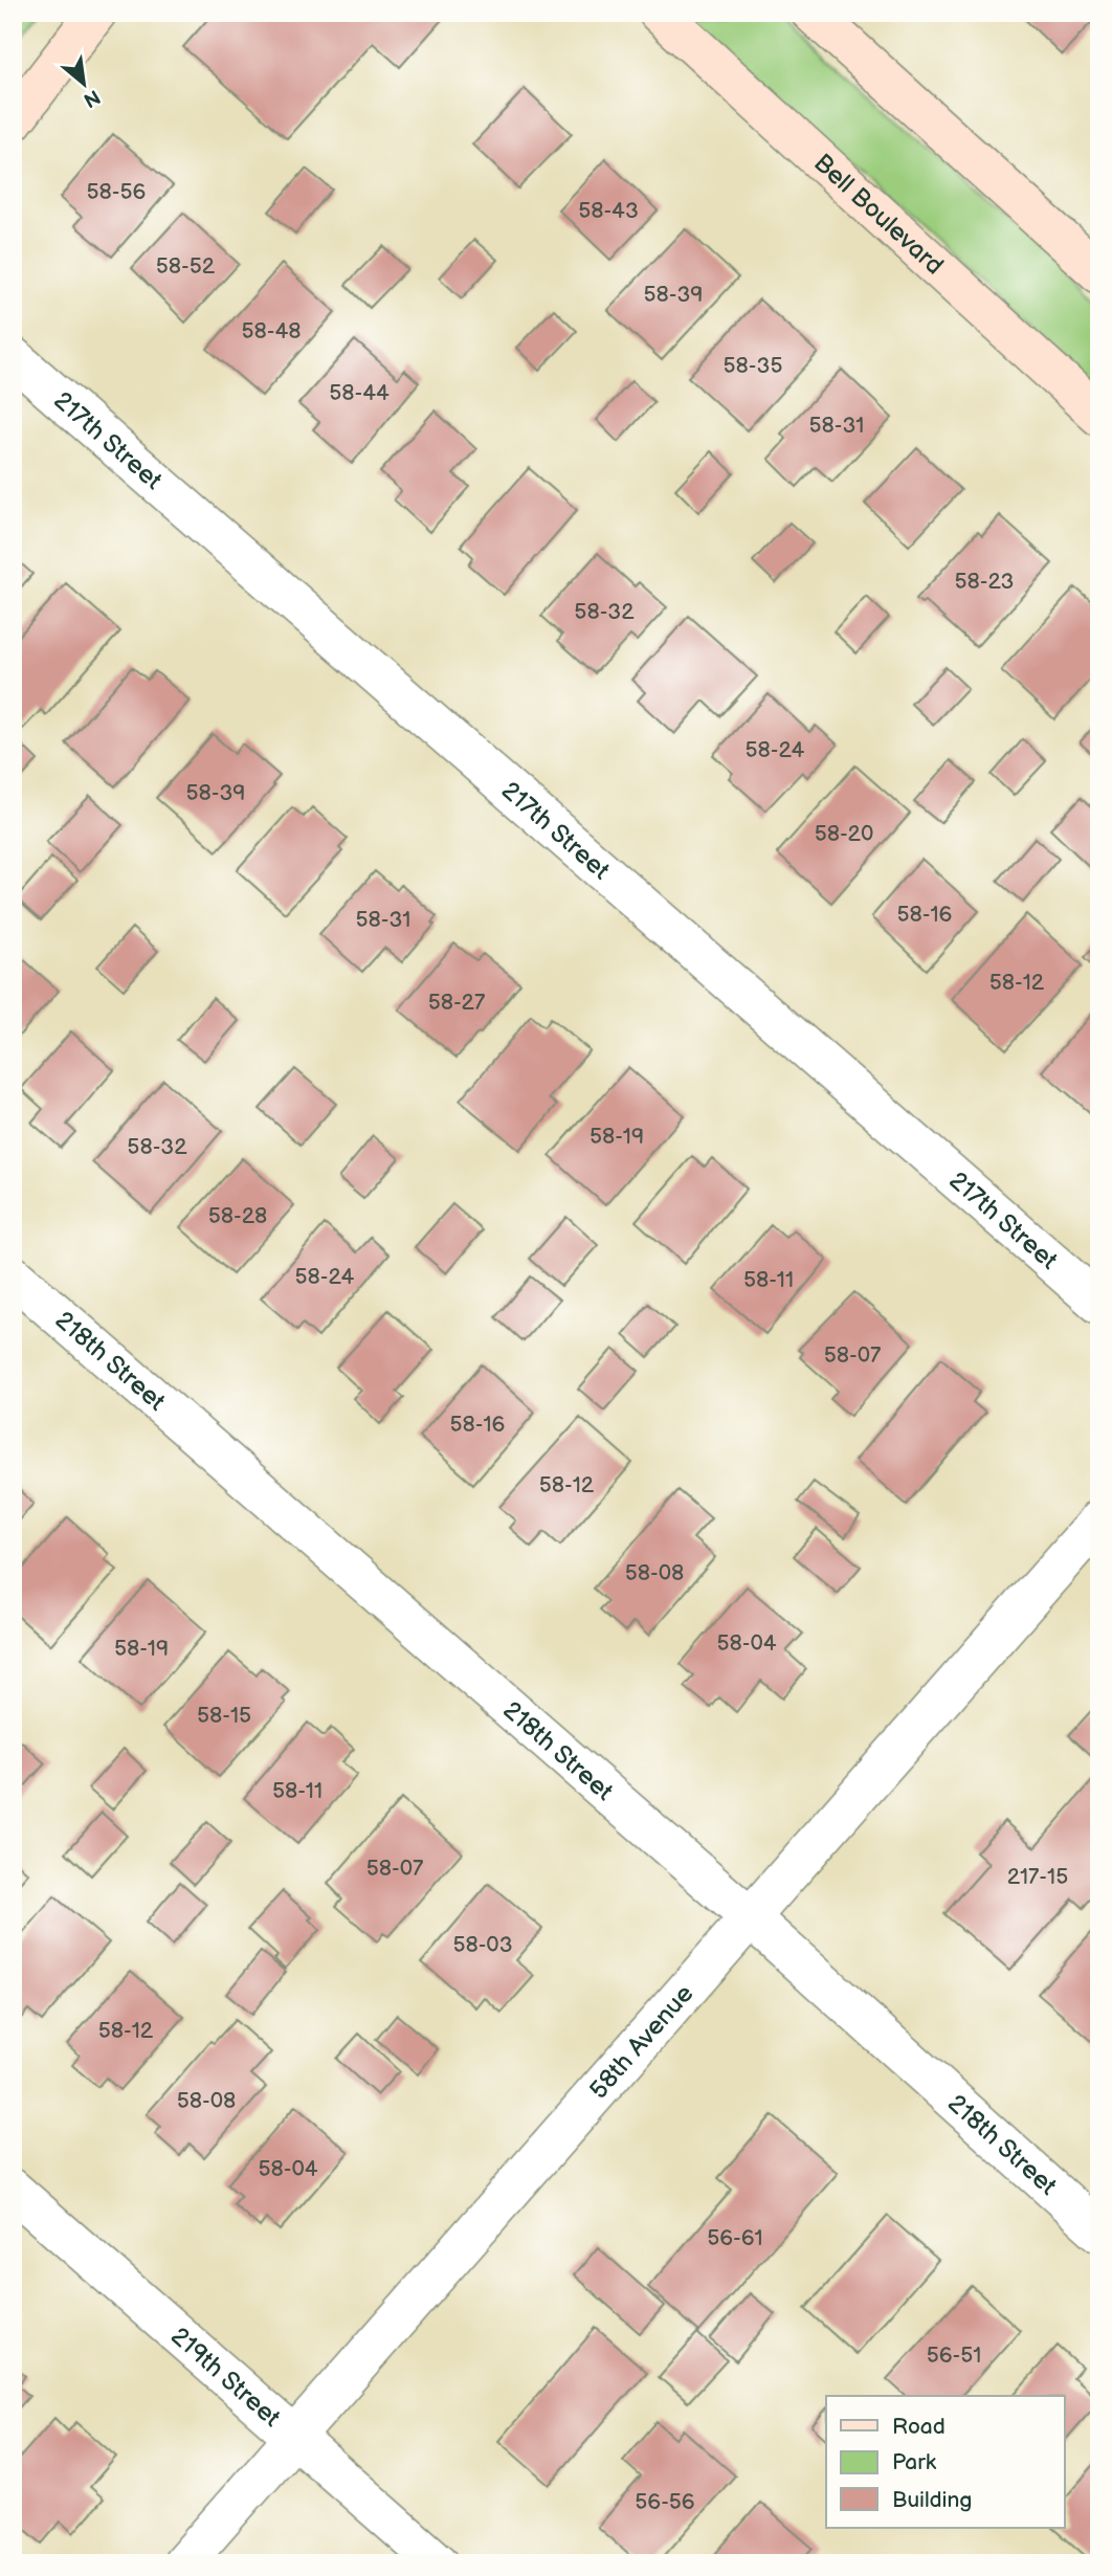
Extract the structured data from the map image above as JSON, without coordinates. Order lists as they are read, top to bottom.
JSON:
{
  "streets": {
    "street": [
      "Bell Boulevard",
      "217th Street",
      "218th Street",
      "58th Avenue",
      "219th Street"
    ]
  },
  "crossings": [
    ["218th Street", "58th Avenue"],
    ["58th Avenue", "219th Street"]
  ],
  "house_numbers": [
    "58-56",
    "58-43",
    "58-52",
    "58-39",
    "58-48",
    "58-35",
    "58-44",
    "58-31",
    "58-23",
    "58-32",
    "58-24",
    "58-39",
    "58-20",
    "58-16",
    "58-31",
    "58-12",
    "58-27",
    "58-19",
    "58-32",
    "58-28",
    "58-24",
    "58-11",
    "58-07",
    "58-16",
    "58-12",
    "58-08",
    "58-04",
    "58-19",
    "58-15",
    "58-11",
    "58-07",
    "217-15",
    "58-03",
    "58-12",
    "58-08",
    "58-04",
    "56-61",
    "56-51",
    "56-56"
  ],
  "legend": ["Road", "Park", "Building"],
  "north": "bottom right"
}
